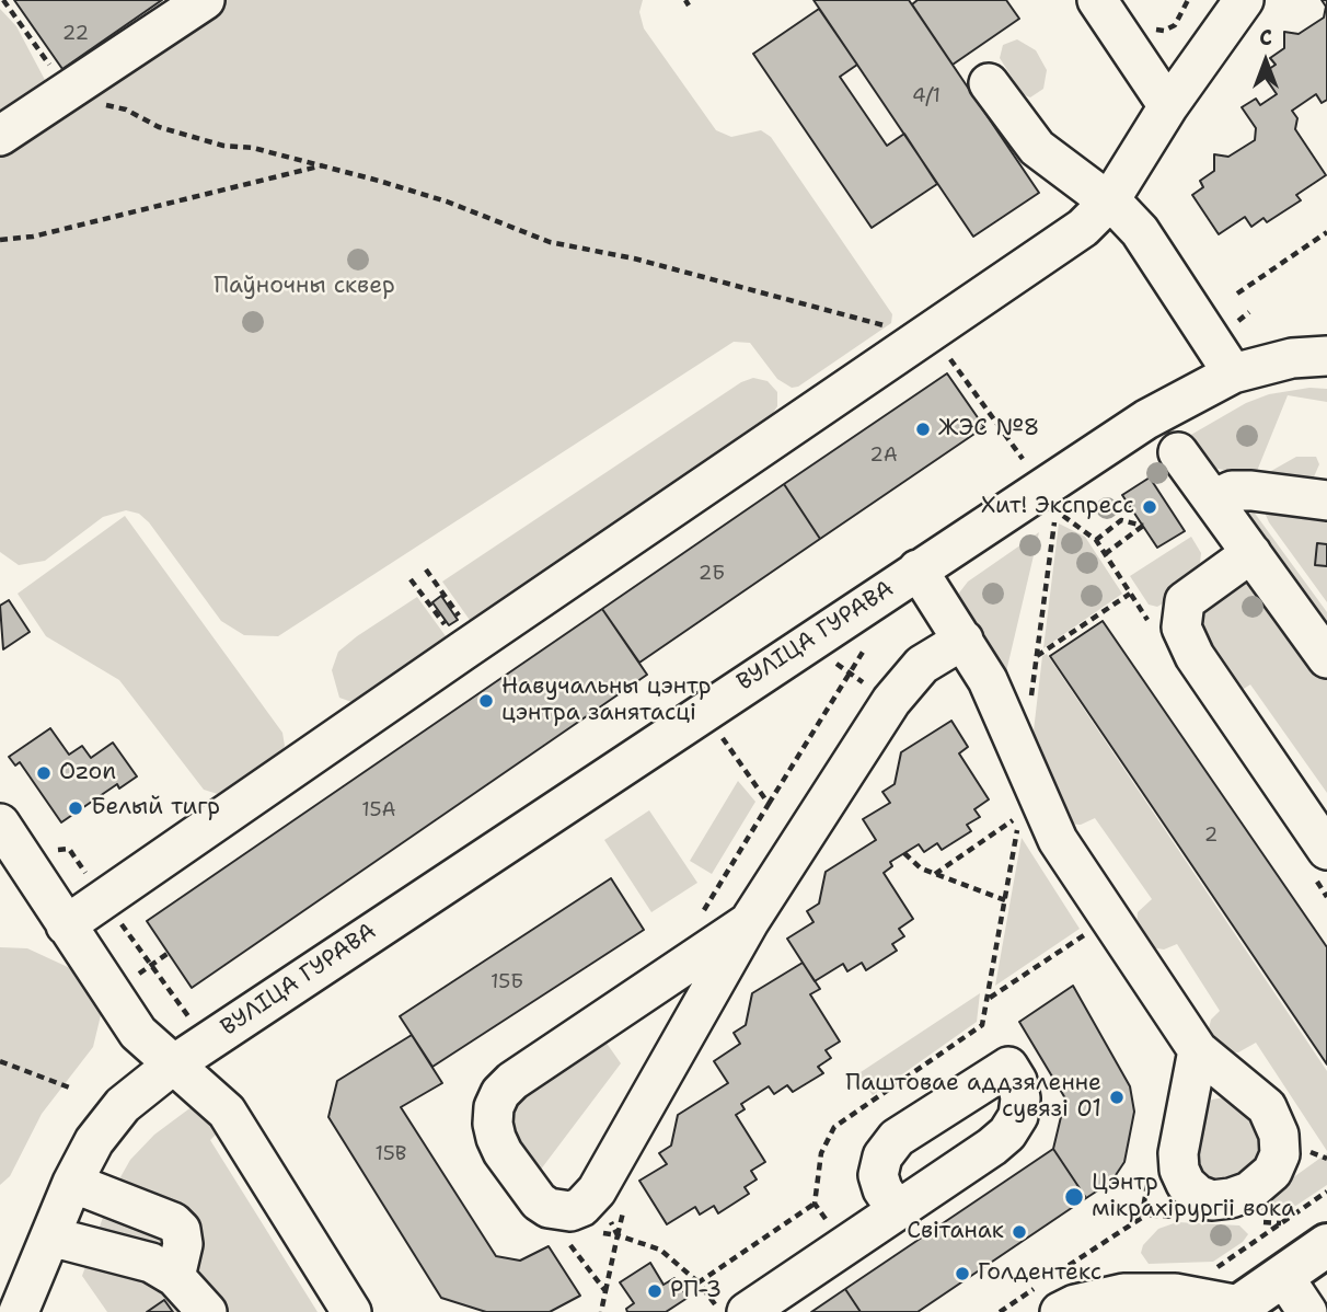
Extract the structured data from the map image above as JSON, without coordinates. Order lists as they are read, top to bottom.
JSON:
{
  "streets": {
    "street": ["ВУЛІЦА ГУРАВА"]
  },
  "parks": ["Паўночны сквер"],
  "places": [
    "ЖЭС №8",
    "Хит! Экспресс",
    "Навучальны цэнтр цэнтра занятасці",
    "Ozon",
    "Белый тигр",
    "Паштовае аддзяленне сувязі 01",
    "Цэнтр мікрахірургіі вока",
    "Світанак",
    "Голдентекс",
    "РП-3"
  ],
  "house_numbers": [
    "22",
    "4/1",
    "2А",
    "2Б",
    "15А",
    "2",
    "15Б",
    "15В"
  ],
  "north": "top"
}
